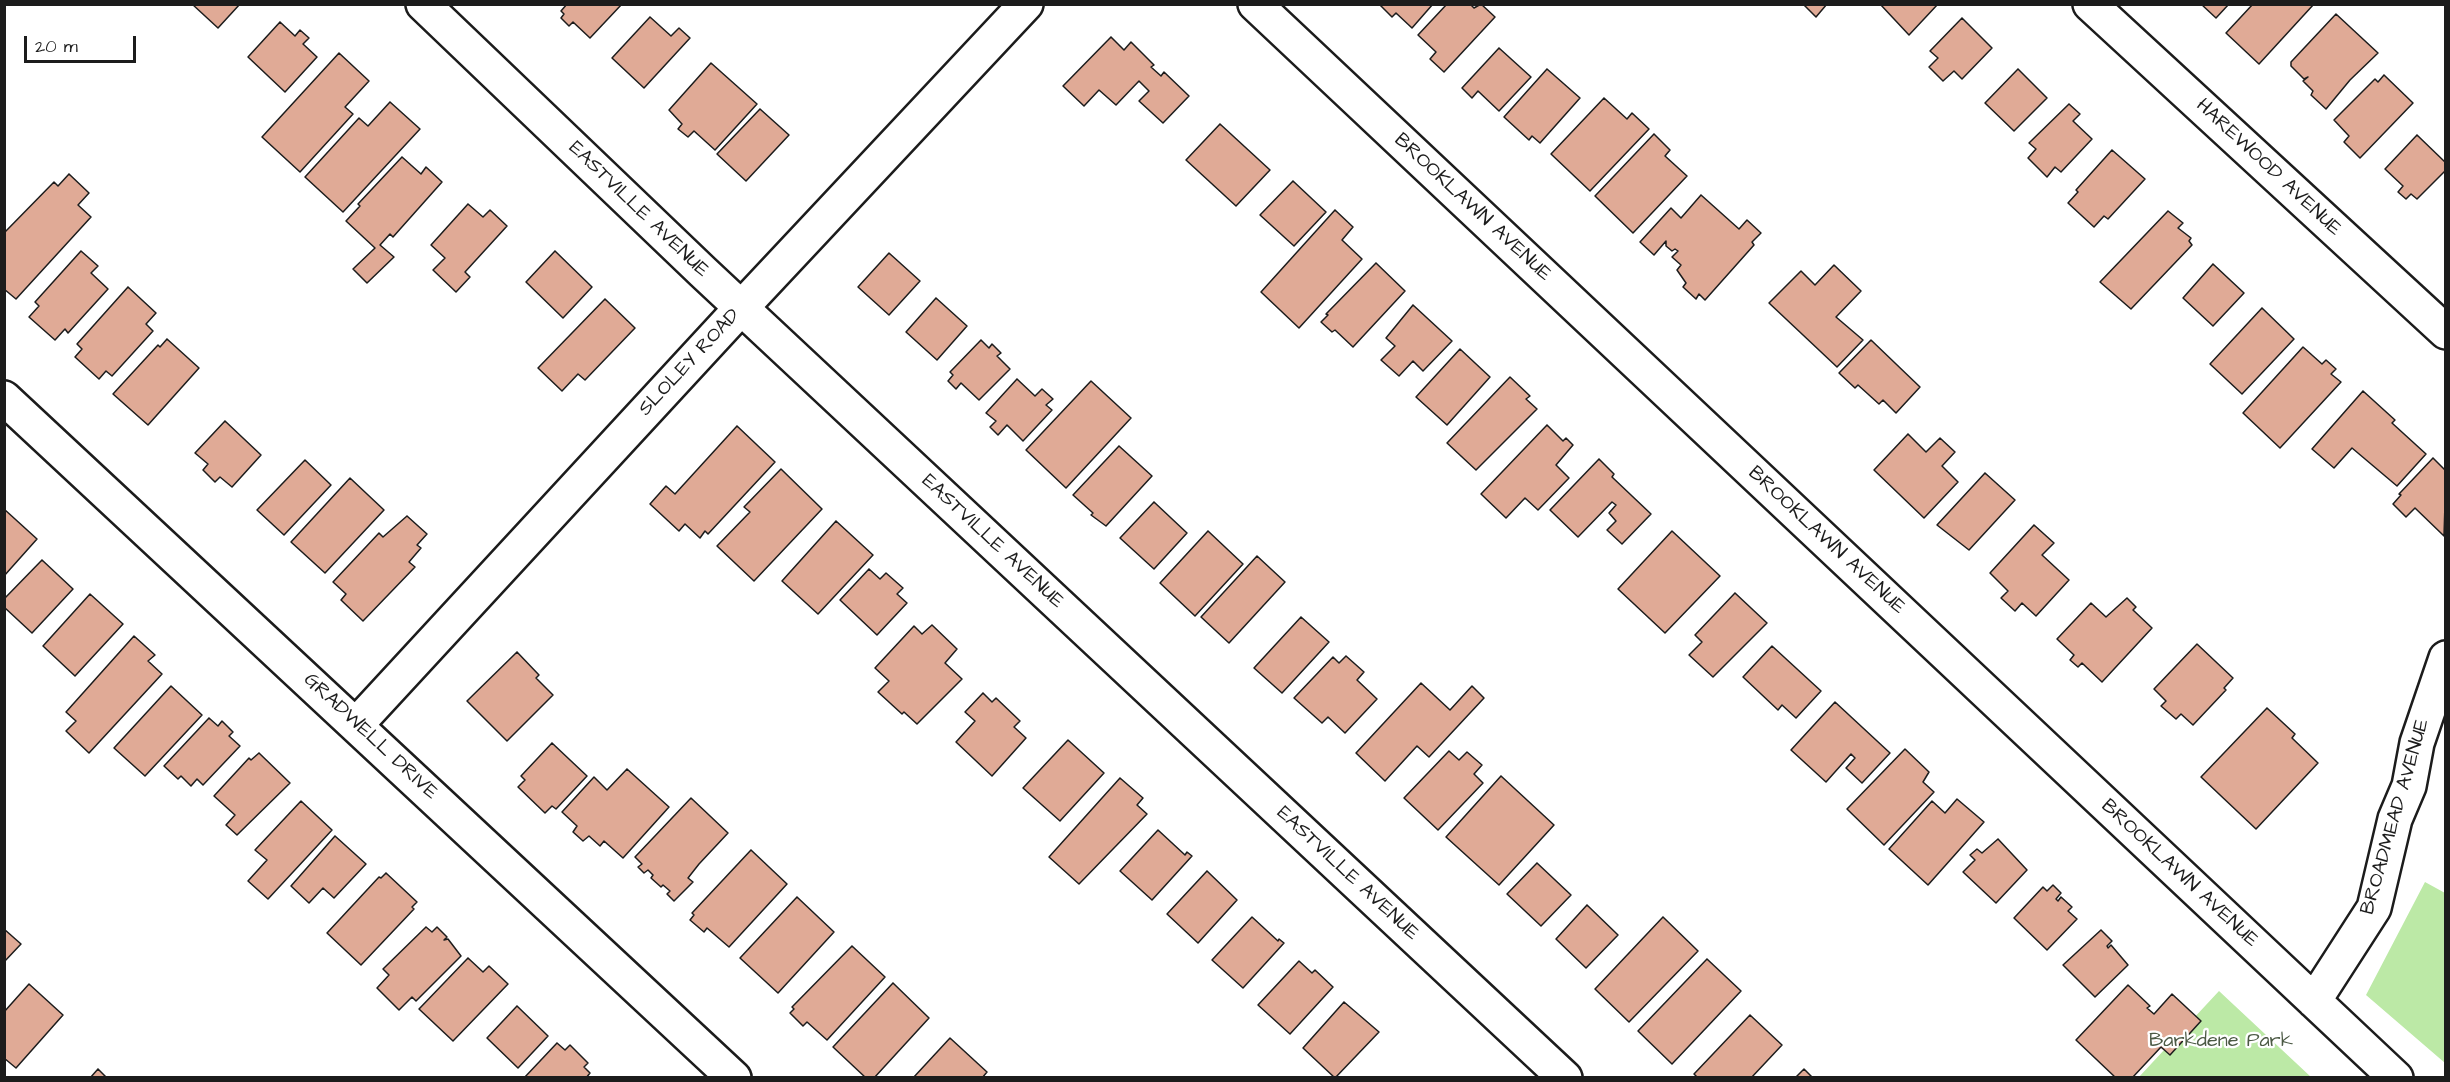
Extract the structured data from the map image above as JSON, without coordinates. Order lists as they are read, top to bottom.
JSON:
{
  "streets": {
    "street": [
      "HAREWOOD AVENUE",
      "BROOKLAWN AVENUE",
      "EASTVILLE AVENUE",
      "SLOLEY ROAD",
      "GRADWELL DRIVE",
      "BROADMEAD AVENUE"
    ]
  },
  "crossings": [
    ["BROOKLAWN AVENUE", "BROADMEAD AVENUE"],
    ["EASTVILLE AVENUE", "SLOLEY ROAD"],
    ["SLOLEY ROAD", "GRADWELL DRIVE"]
  ],
  "parks": ["Barkdene Park"],
  "scale_bar": "20 m"
}
